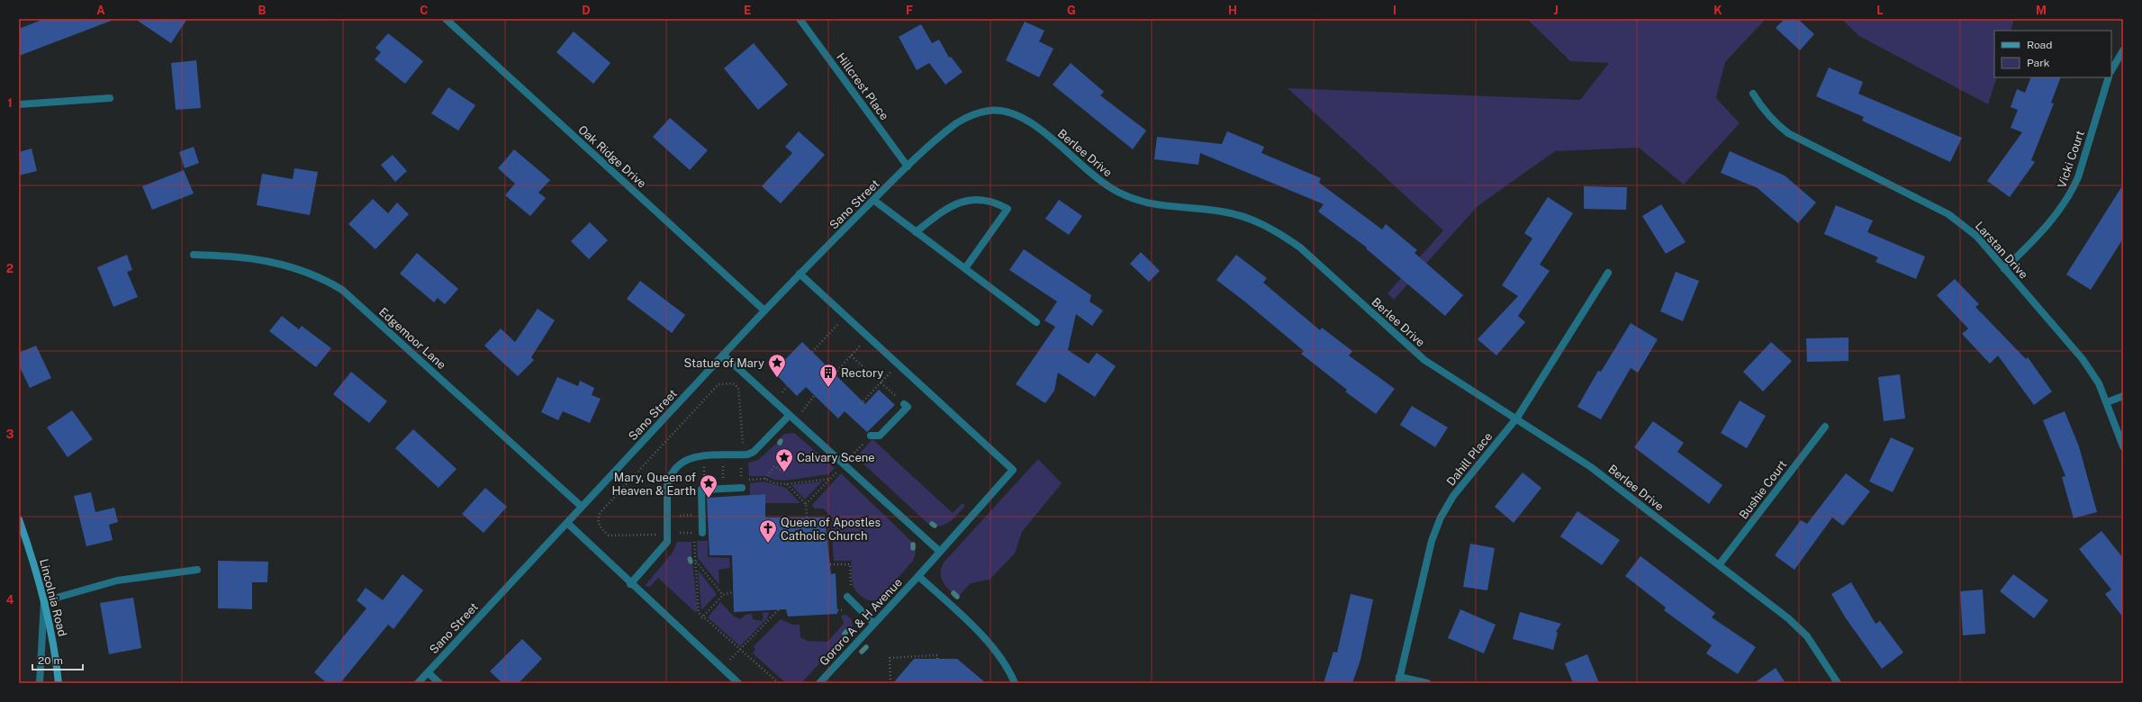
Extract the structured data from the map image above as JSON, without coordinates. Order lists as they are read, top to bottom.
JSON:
{
  "streets": {
    "main road": ["Lincolnia Road"],
    "street": [
      "Hillcrest Place",
      "Berlee Drive",
      "Oak Ridge Drive",
      "Vicki Court",
      "Sano Street",
      "Larstan Drive",
      "Edgemoor Lane",
      "Dahill Place",
      "Bushie Court",
      "Gororo A & H Avenue"
    ]
  },
  "crossings": [
    ["Hillcrest Place", "Berlee Drive"],
    ["Hillcrest Place", "Sano Street"],
    ["Berlee Drive", "Sano Street"],
    ["Berlee Drive", "Dahill Place"],
    ["Berlee Drive", "Bushie Court"],
    ["Oak Ridge Drive", "Sano Street"],
    ["Vicki Court", "Larstan Drive"],
    ["Sano Street", "Edgemoor Lane"]
  ],
  "places": {
    "place": ["Statue of Mary", "Calvary Scene", "Mary, Queen of Heaven & Earth"],
    "building": ["Rectory"],
    "church": ["Queen of Apostles Catholic Church"]
  },
  "legend": ["Road", "Park"],
  "scale_bar": "20 m",
  "grid": {
    "columns": [
      "A",
      "B",
      "C",
      "D",
      "E",
      "F",
      "G",
      "H",
      "I",
      "J",
      "K",
      "L",
      "M"
    ],
    "rows": [
      "1",
      "2",
      "3",
      "4"
    ]
  }
}
